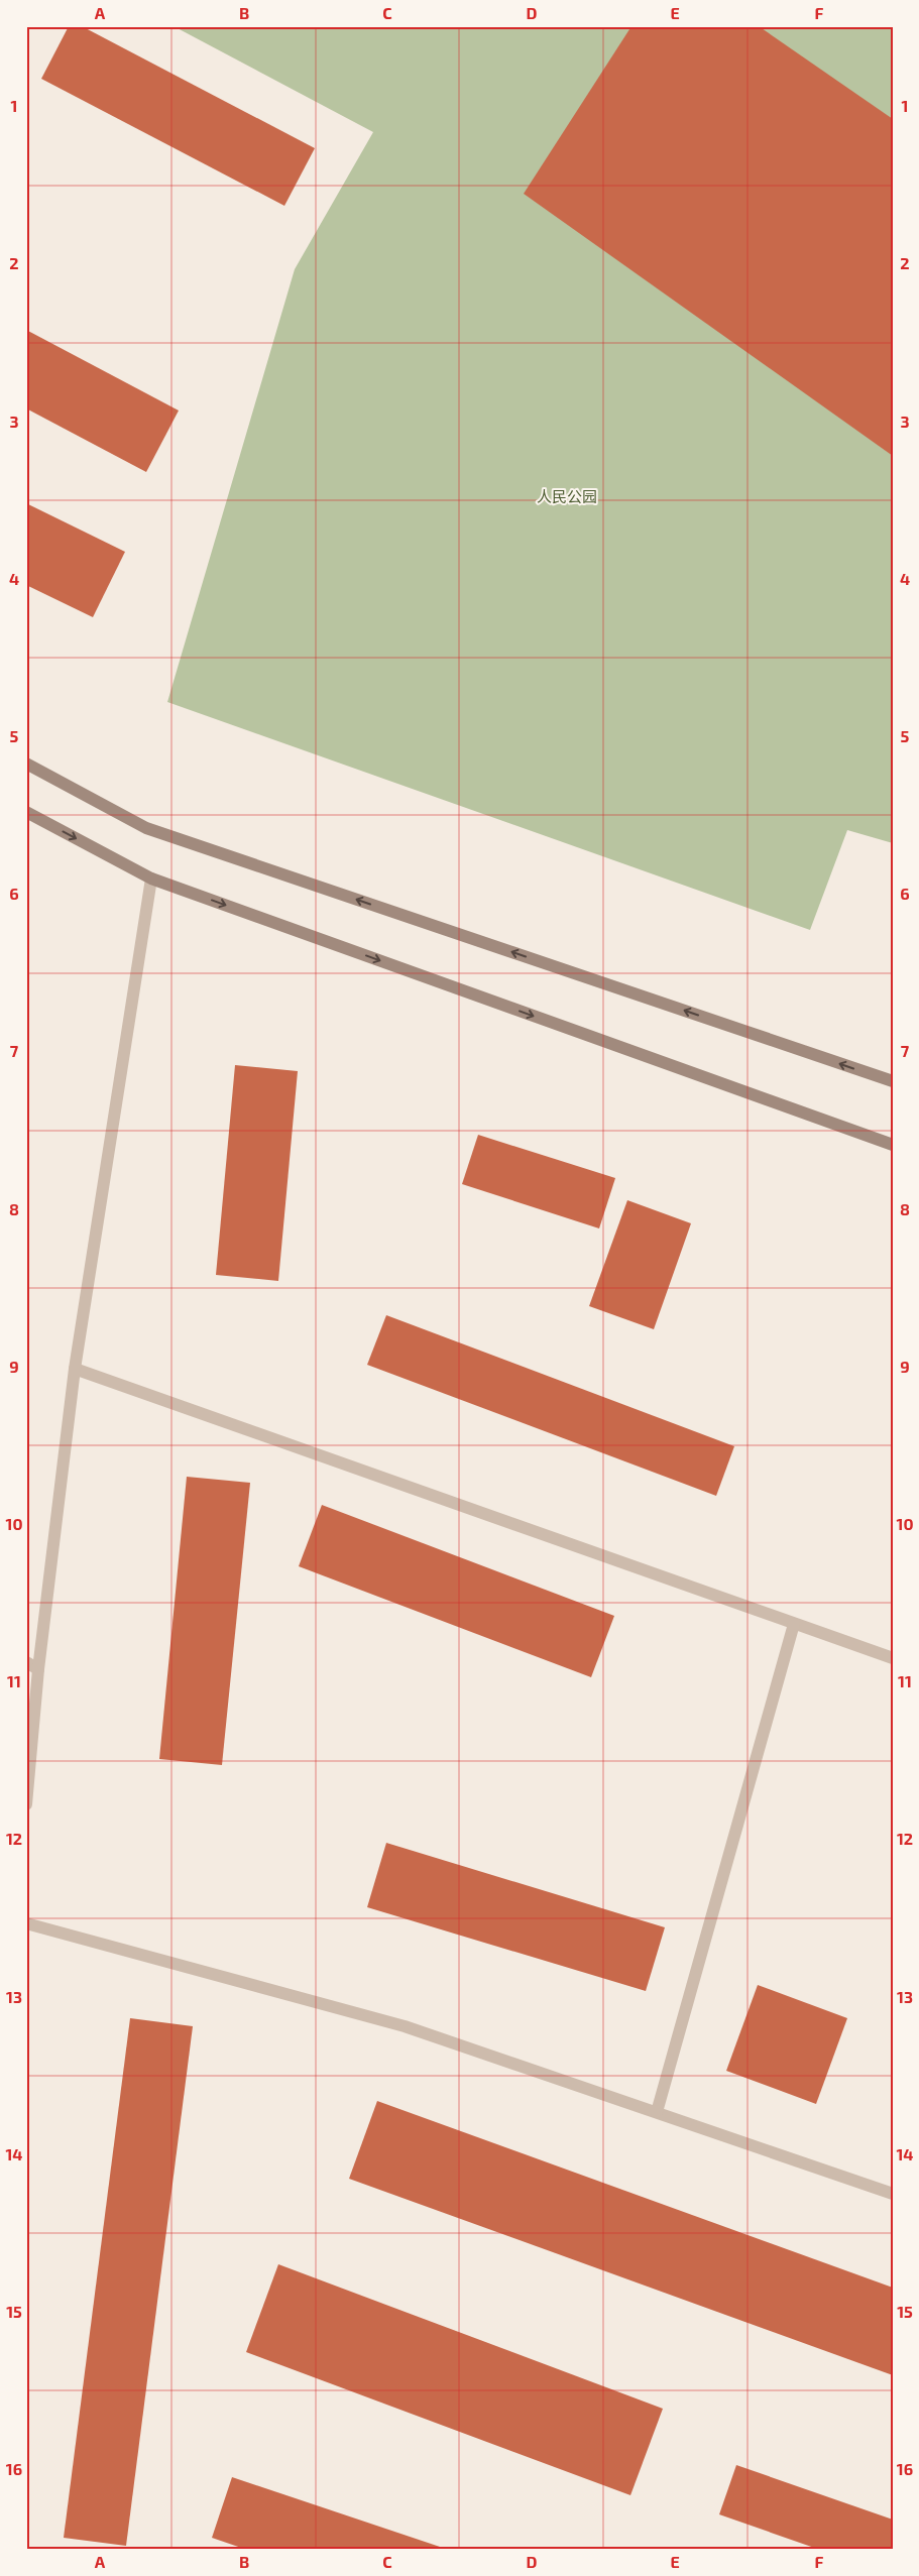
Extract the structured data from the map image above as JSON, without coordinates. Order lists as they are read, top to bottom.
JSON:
{
  "parks": ["人民公园"],
  "grid": {
    "columns": [
      "A",
      "B",
      "C",
      "D",
      "E",
      "F"
    ],
    "rows": [
      "1",
      "2",
      "3",
      "4",
      "5",
      "6",
      "7",
      "8",
      "9",
      "10",
      "11",
      "12",
      "13",
      "14",
      "15",
      "16"
    ]
  }
}
